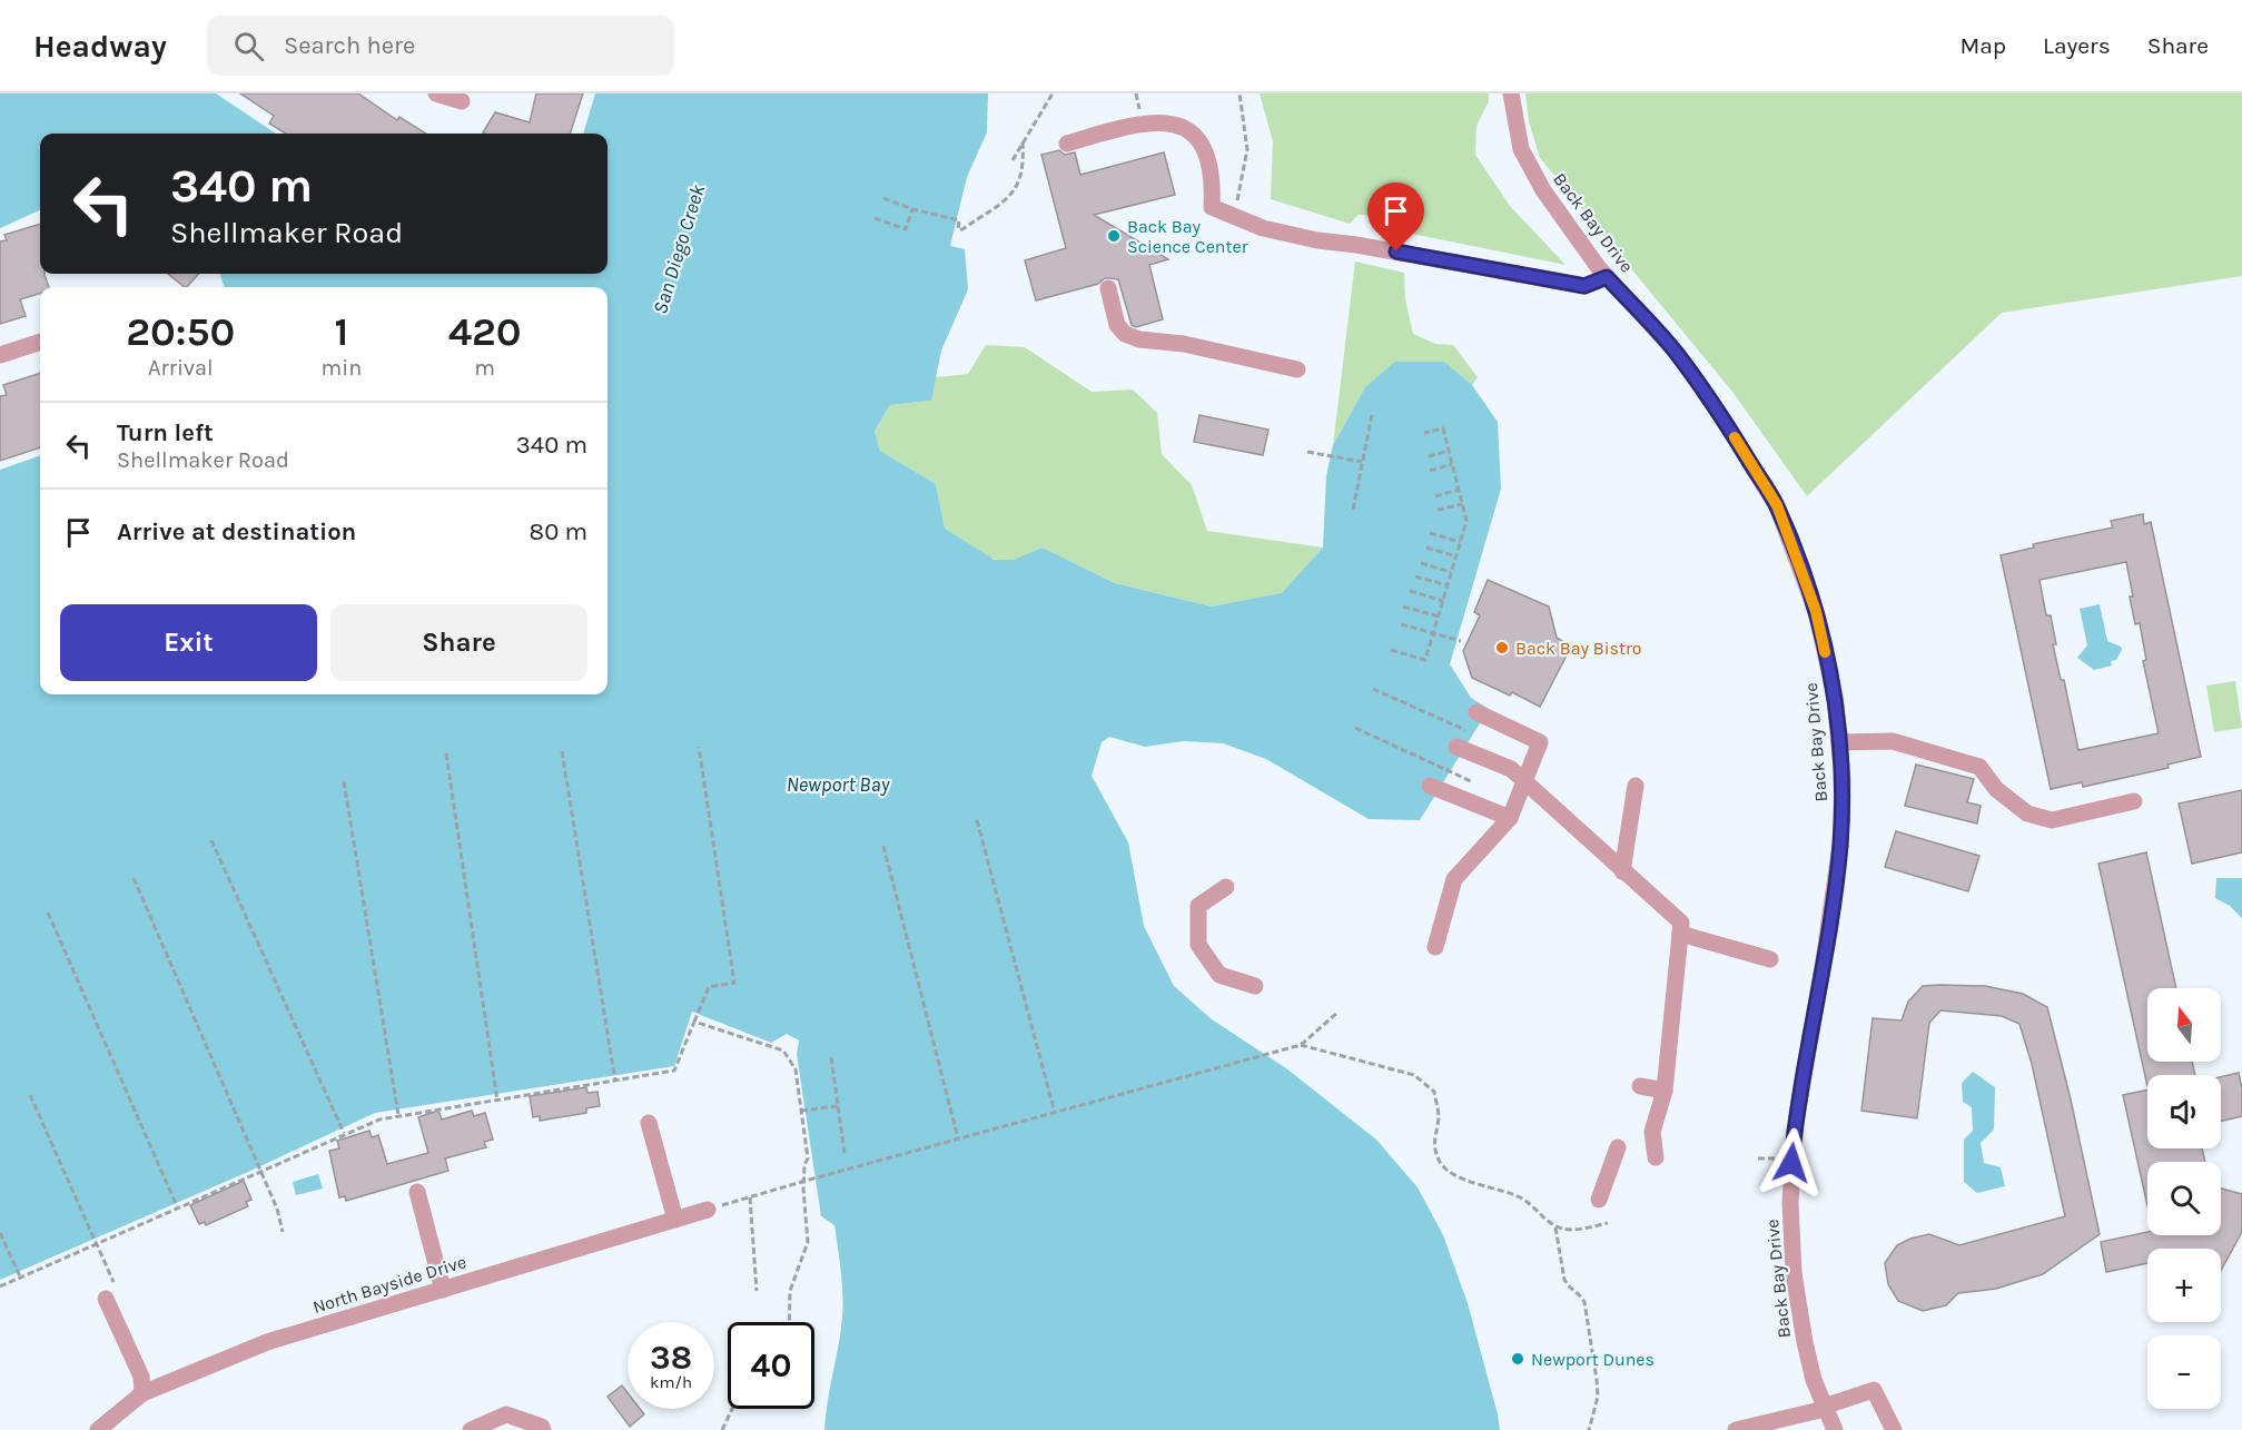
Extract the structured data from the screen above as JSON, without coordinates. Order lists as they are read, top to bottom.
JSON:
{
  "streets": {
    "street": ["Back Bay Drive", "North Bayside Drive"]
  },
  "water": ["San Diego Creek", "Newport Bay"],
  "places": ["Back Bay Science Center", "Back Bay Bistro", "Newport Dunes"],
  "north": "top",
  "page": {
    "header": "Headway",
    "search": "Search here",
    "nav": ["Map", "Layers", "Share"],
    "turn": ["340 m", "Shellmaker Road"],
    "eta": [
      "20:50",
      "Arrival",
      "1",
      "min",
      "420",
      "m"
    ],
    "list": [
      {
        "name": "Turn left",
        "note": "Shellmaker Road",
        "value": "340 m"
      },
      {
        "name": "Arrive at destination",
        "value": "80 m"
      }
    ],
    "buttons": ["Exit", "Share"],
    "map_buttons": ["+", "−"],
    "speed": "38 km/h",
    "limit": "40"
  }
}
